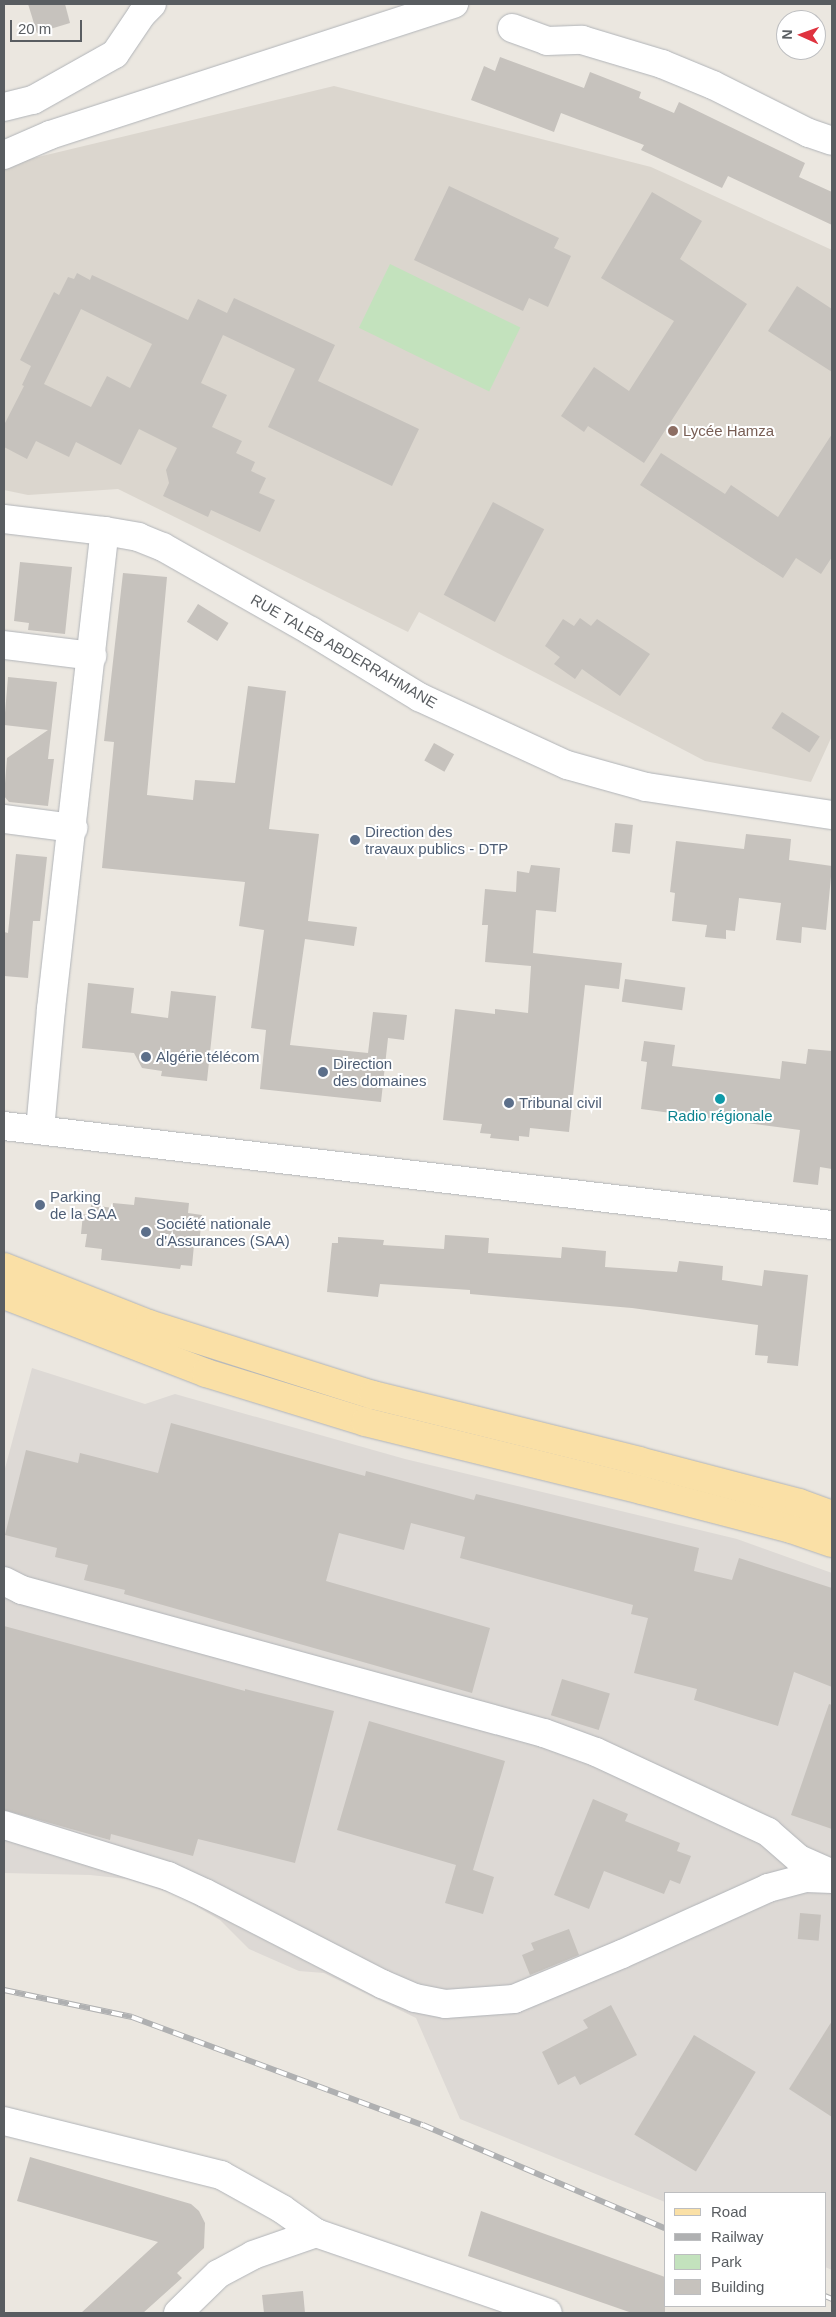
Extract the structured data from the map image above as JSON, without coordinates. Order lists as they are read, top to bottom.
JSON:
{
  "streets": {
    "street": ["RUE TALEB ABDERRAHMANE"]
  },
  "places": [
    "Lycée Hamza",
    "Direction des travaux publics - DTP",
    "Algérie télécom",
    "Direction des domaines",
    "Radio régionale",
    "Tribunal civil",
    "Parking de la SAA",
    "Société nationale d'Assurances (SAA)"
  ],
  "legend": [
    "Road",
    "Railway",
    "Park",
    "Building"
  ],
  "scale_bar": "20 m",
  "north": "left"
}
